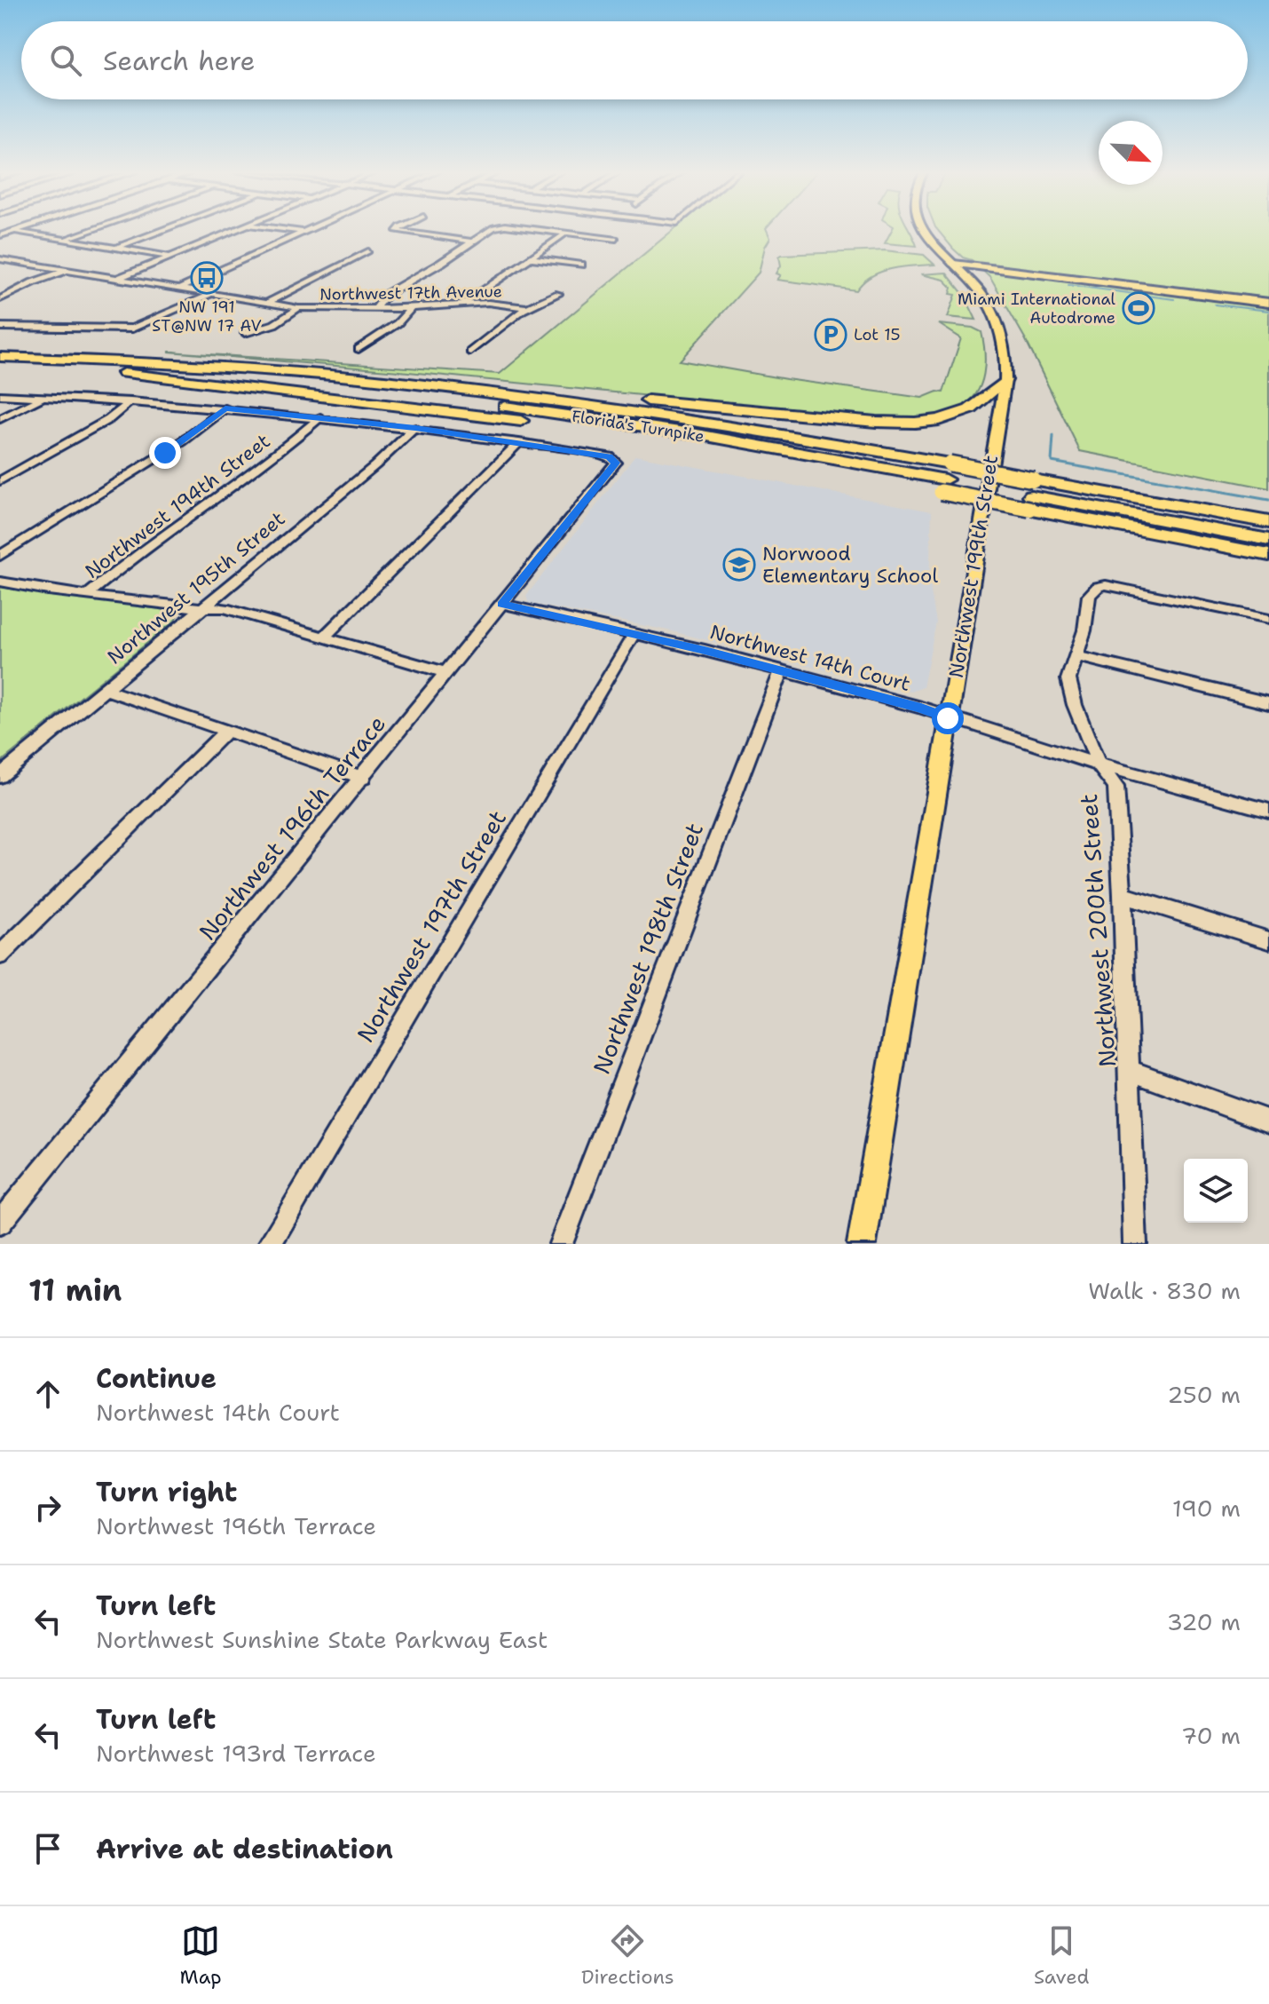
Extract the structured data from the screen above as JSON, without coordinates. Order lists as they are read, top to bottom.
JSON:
{
  "streets": {
    "highway": ["Florida's Turnpike"],
    "main road": ["Northwest 199th Street"],
    "street": [
      "Northwest 17th Avenue",
      "Northwest 194th Street",
      "Northwest 195th Street",
      "Northwest 14th Court",
      "Northwest 196th Terrace",
      "Northwest 197th Street",
      "Northwest 200th Street",
      "Northwest 198th Street"
    ]
  },
  "crossings": [
    ["Northwest 199th Street", "Northwest 14th Court"],
    ["Northwest 14th Court", "Northwest 196th Terrace"],
    ["Northwest 14th Court", "Northwest 197th Street"],
    ["Northwest 14th Court", "Northwest 200th Street"],
    ["Northwest 14th Court", "Northwest 198th Street"]
  ],
  "places": {
    "bus stop": ["NW 191 ST@NW 17 AV"],
    "sports": ["Miami International Autodrome"],
    "parking": ["Lot 15"],
    "school or university": ["Norwood Elementary School"]
  },
  "north": "bottom right",
  "page": {
    "search": "Search here",
    "heading": ["11 min", "Walk · 830 m"],
    "list": [
      ["Continue", "Northwest 14th Court", "250 m"],
      ["Turn right", "Northwest 196th Terrace", "190 m"],
      ["Turn left", "Northwest Sunshine State Parkway East", "320 m"],
      ["Turn left", "Northwest 193rd Terrace", "70 m"],
      "Arrive at destination"
    ],
    "nav": ["Map", "Directions", "Saved"]
  }
}
